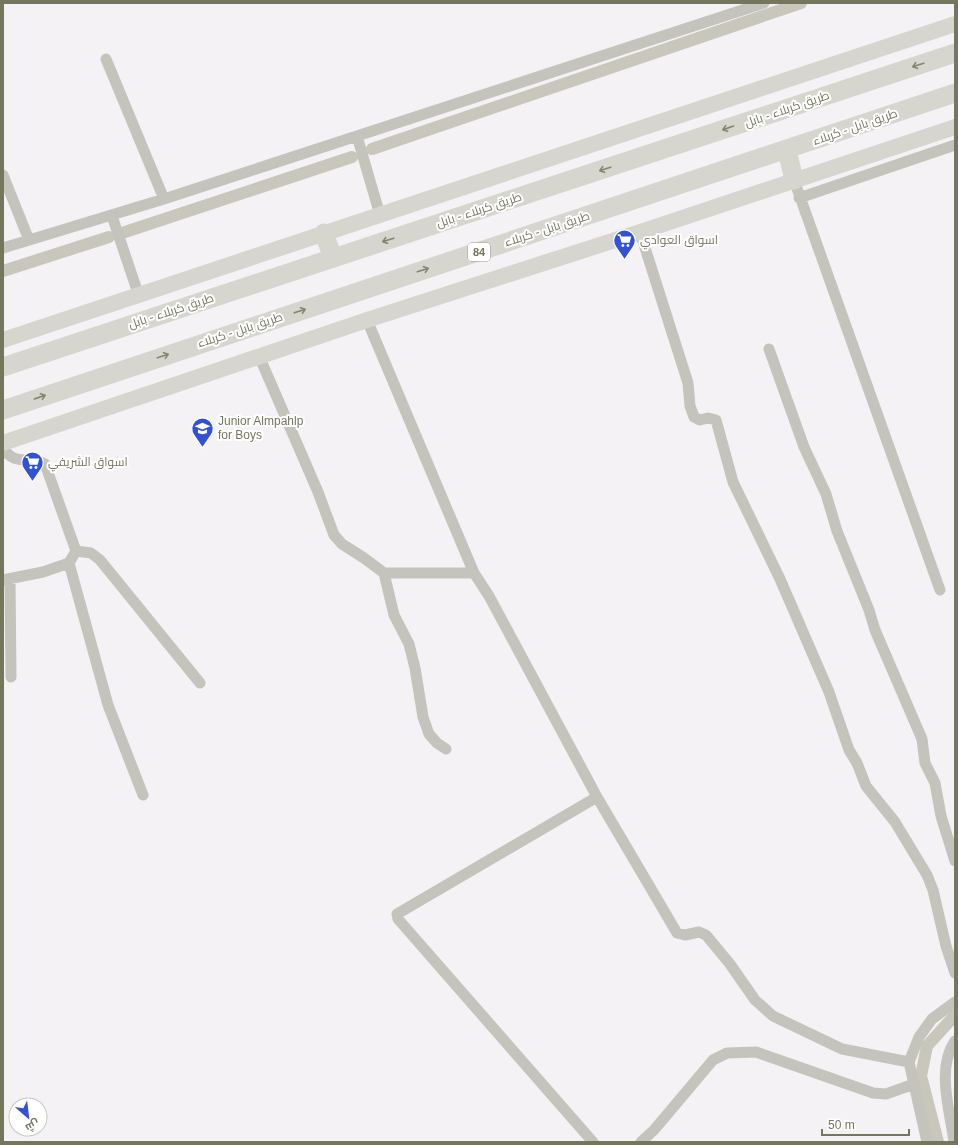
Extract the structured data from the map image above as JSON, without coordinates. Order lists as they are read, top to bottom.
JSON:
{
  "streets": {
    "highway": ["طريق كربلاء - بابل", "طريق بابل - كربلاء", "84"]
  },
  "one_way": ["طريق كربلاء - بابل", "طريق بابل - كربلاء"],
  "places": {
    "supermarket": ["اسواق العوادي", "اسواق الشريفي"],
    "school or university": ["Junior Almpahlp for Boys"]
  },
  "scale_bar": "50 m",
  "north": "bottom right"
}
